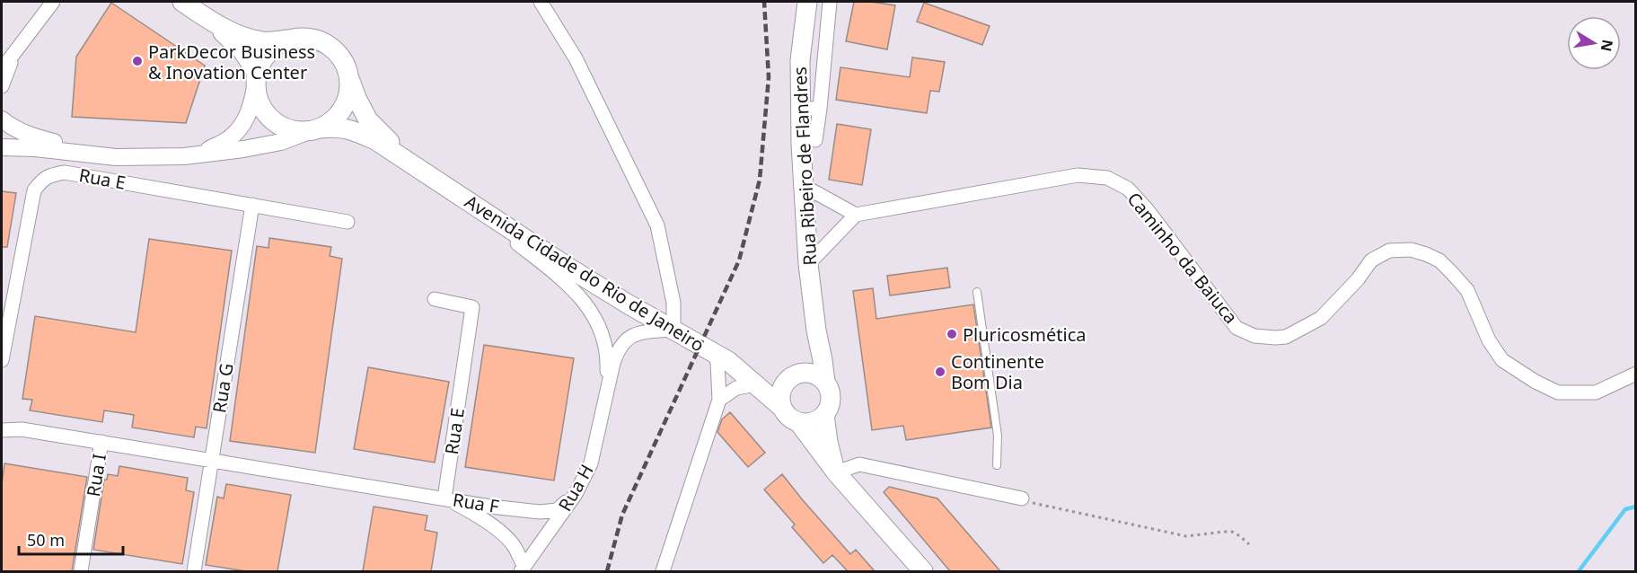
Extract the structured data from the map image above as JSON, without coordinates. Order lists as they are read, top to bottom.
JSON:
{
  "streets": {
    "main road": ["Rua Ribeiro de Flandres", "Avenida Cidade do Rio de Janeiro"],
    "street": [
      "Rua E",
      "Caminho da Baiuca",
      "Rua G",
      "Rua I",
      "Rua H",
      "Rua F"
    ]
  },
  "crossings": [
    ["Rua E", "Rua G"],
    ["Rua E", "Rua F"],
    ["Avenida Cidade do Rio de Janeiro", "Rua H"],
    ["Rua H", "Rua F"]
  ],
  "places": ["ParkDecor Business & Inovation Center", "Pluricosmética", "Continente Bom Dia"],
  "scale_bar": "50 m",
  "north": "right"
}
